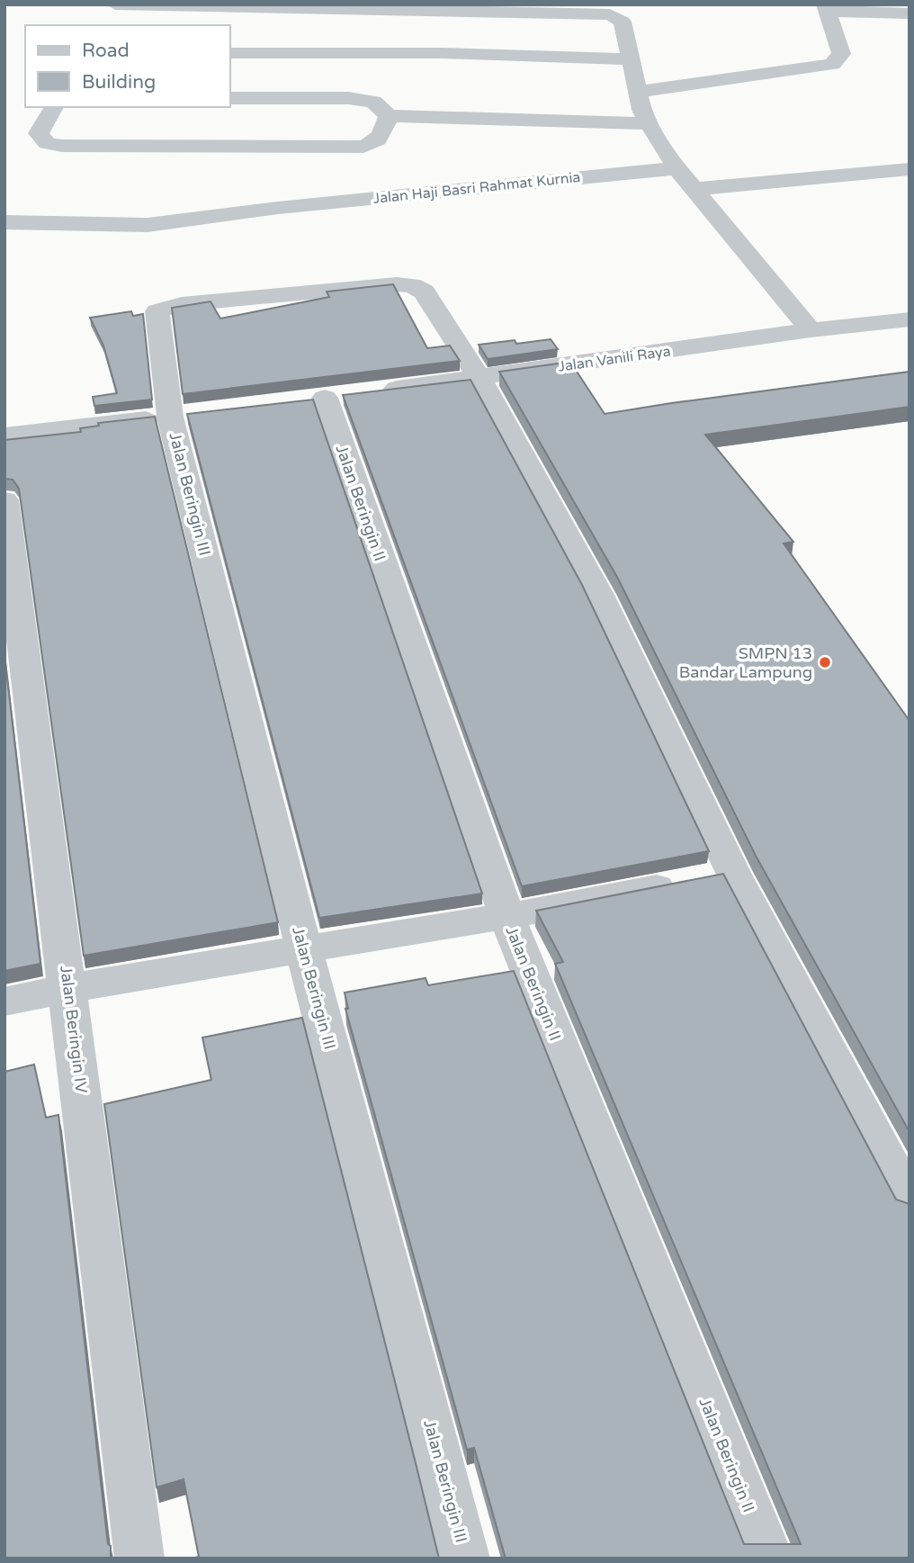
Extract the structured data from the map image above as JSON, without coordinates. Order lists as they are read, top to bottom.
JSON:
{
  "streets": {
    "street": [
      "Jalan Haji Basri Rahmat Kurnia",
      "Jalan Vanili Raya",
      "Jalan Beringin III",
      "Jalan Beringin II",
      "Jalan Beringin IV"
    ]
  },
  "crossings": [
    ["Jalan Vanili Raya", "Jalan Beringin III"],
    ["Jalan Vanili Raya", "Jalan Beringin II"]
  ],
  "places": ["SMPN 13 Bandar Lampung"],
  "legend": ["Road", "Building"]
}
